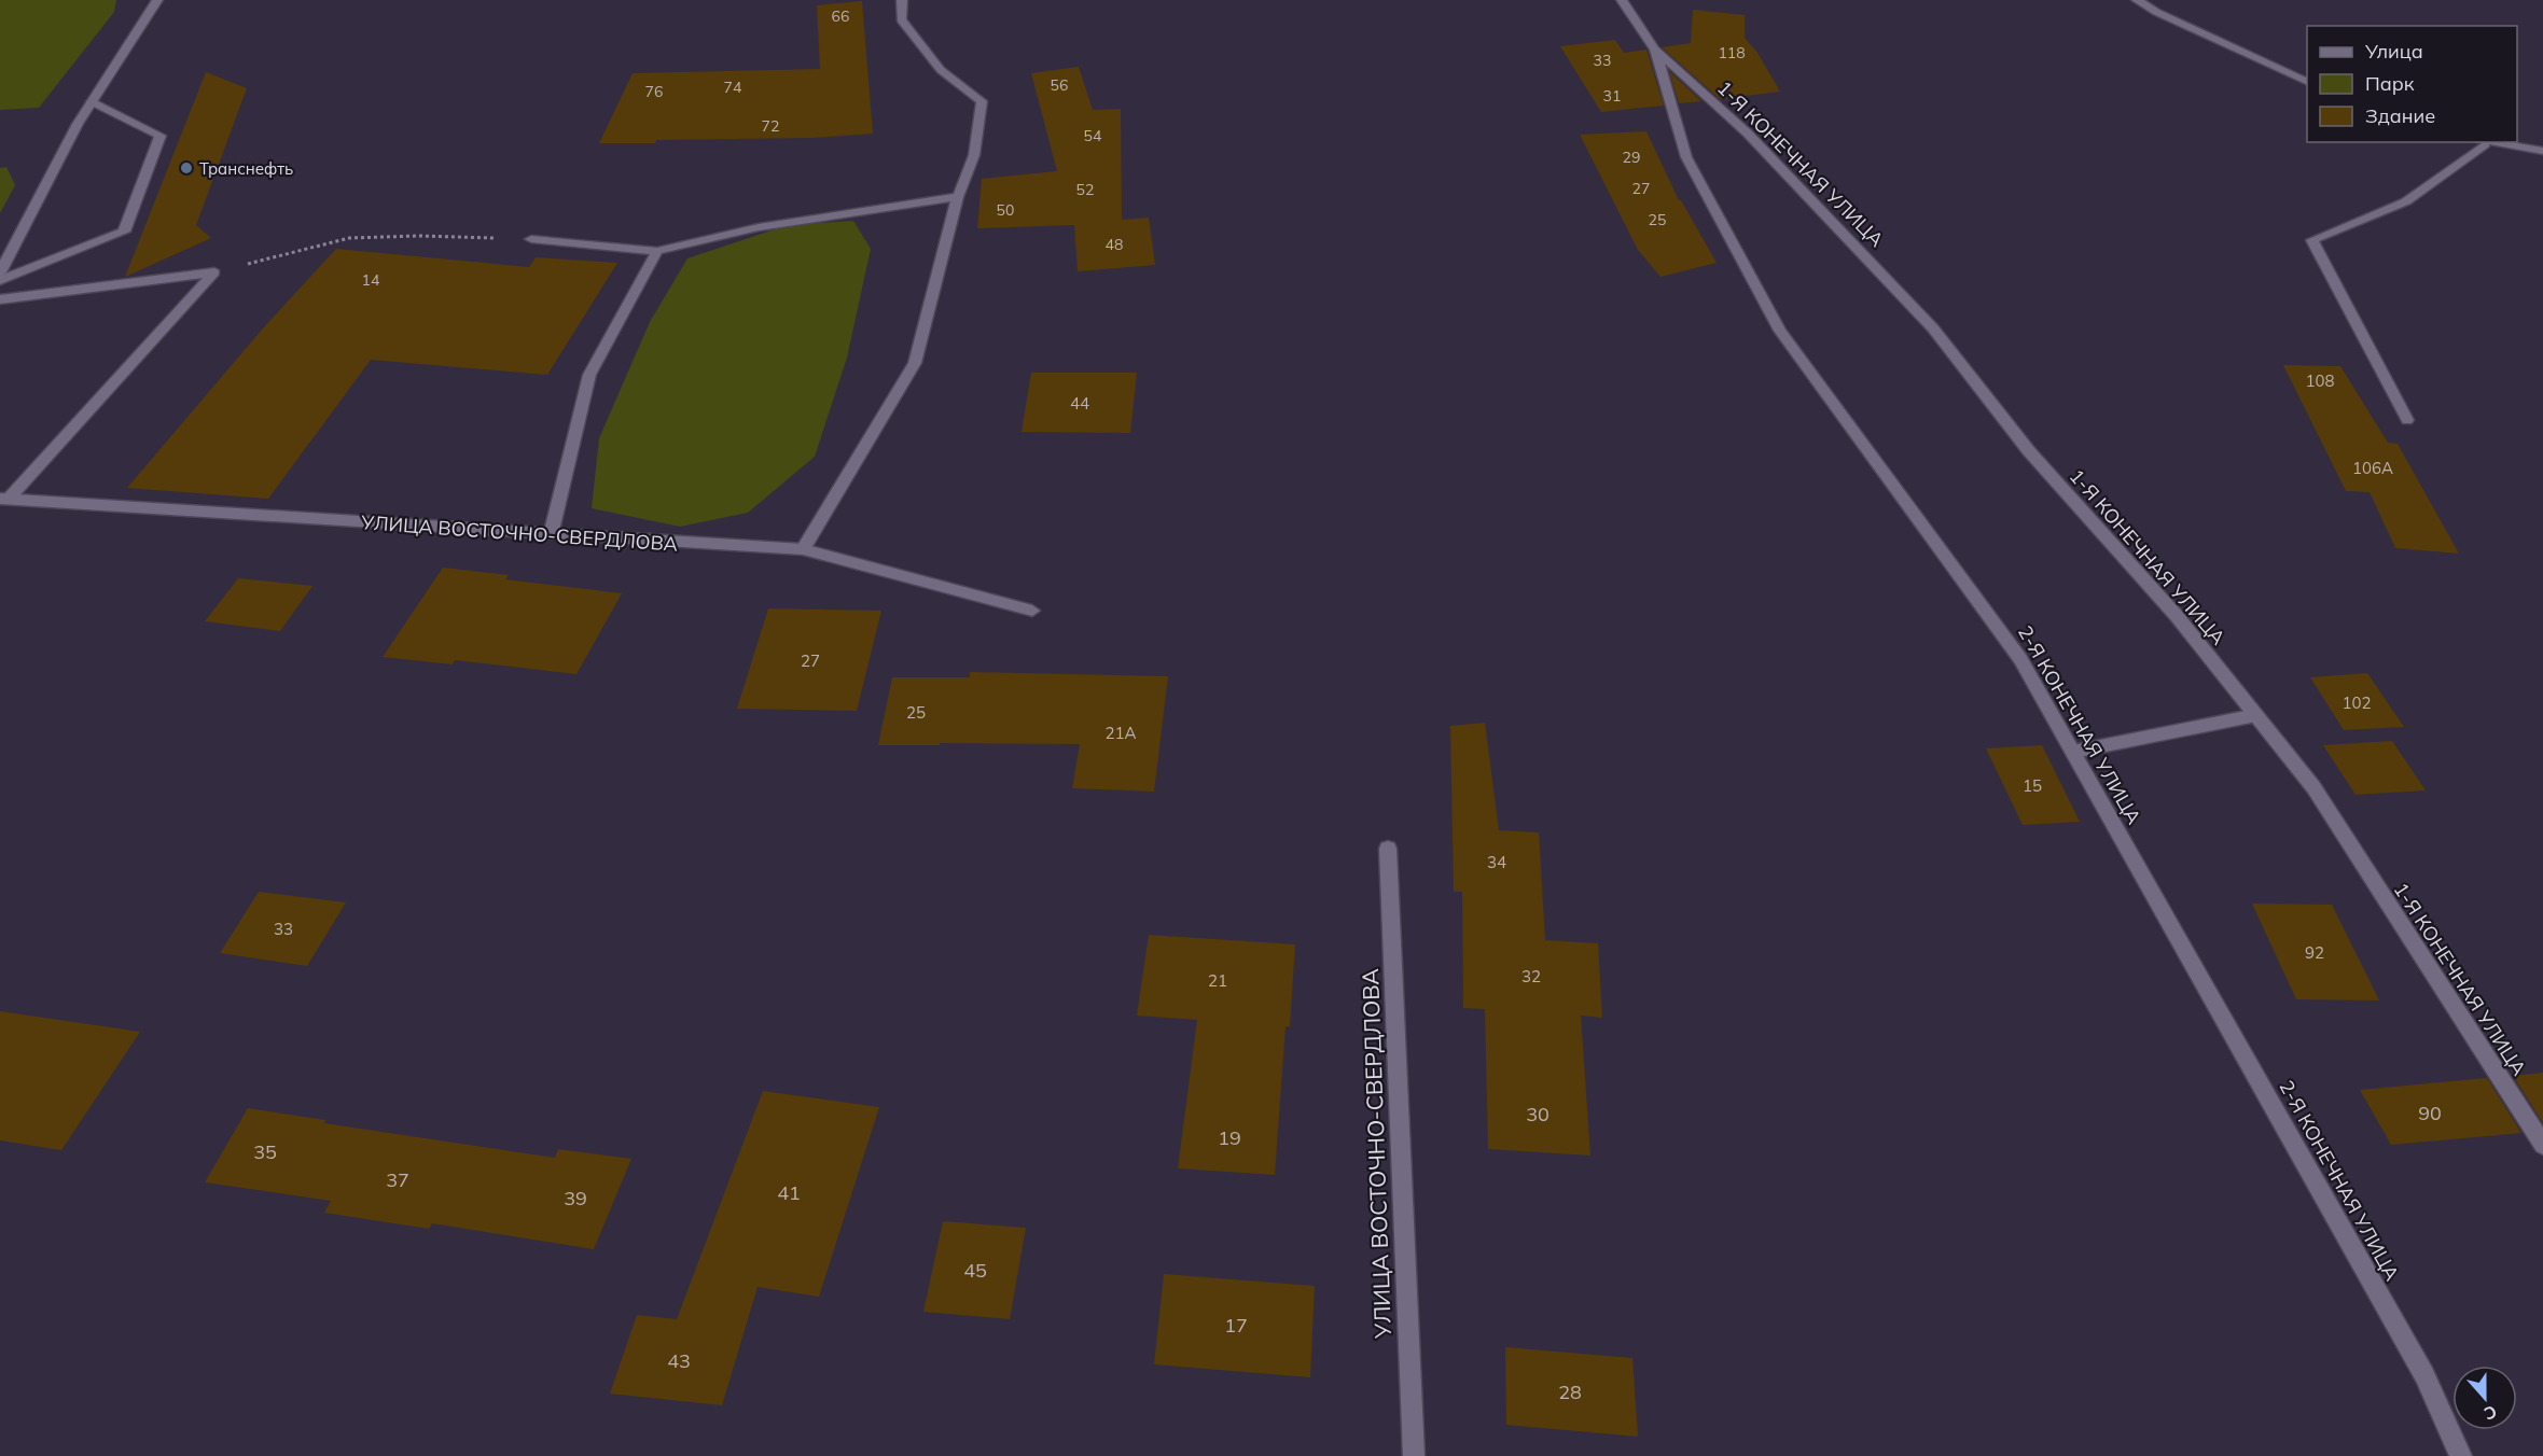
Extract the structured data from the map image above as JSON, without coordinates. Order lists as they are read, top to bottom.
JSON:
{
  "streets": {
    "street": ["1-Я КОНЕЧНАЯ УЛИЦА", "УЛИЦА ВОСТОЧНО-СВЕРДЛОВА", "2-Я КОНЕЧНАЯ УЛИЦА"]
  },
  "crossings": [
    ["1-Я КОНЕЧНАЯ УЛИЦА", "2-Я КОНЕЧНАЯ УЛИЦА"]
  ],
  "places": ["Транснефть"],
  "house_numbers": [
    "66",
    "118",
    "33",
    "56",
    "74",
    "76",
    "31",
    "72",
    "54",
    "29",
    "27",
    "52",
    "50",
    "25",
    "48",
    "14",
    "108",
    "44",
    "106А",
    "27",
    "102",
    "25",
    "21А",
    "15",
    "34",
    "33",
    "92",
    "32",
    "21",
    "90",
    "30",
    "19",
    "35",
    "37",
    "41",
    "39",
    "45",
    "17",
    "43",
    "28"
  ],
  "legend": ["Улица", "Парк", "Здание"],
  "north": "bottom"
}
